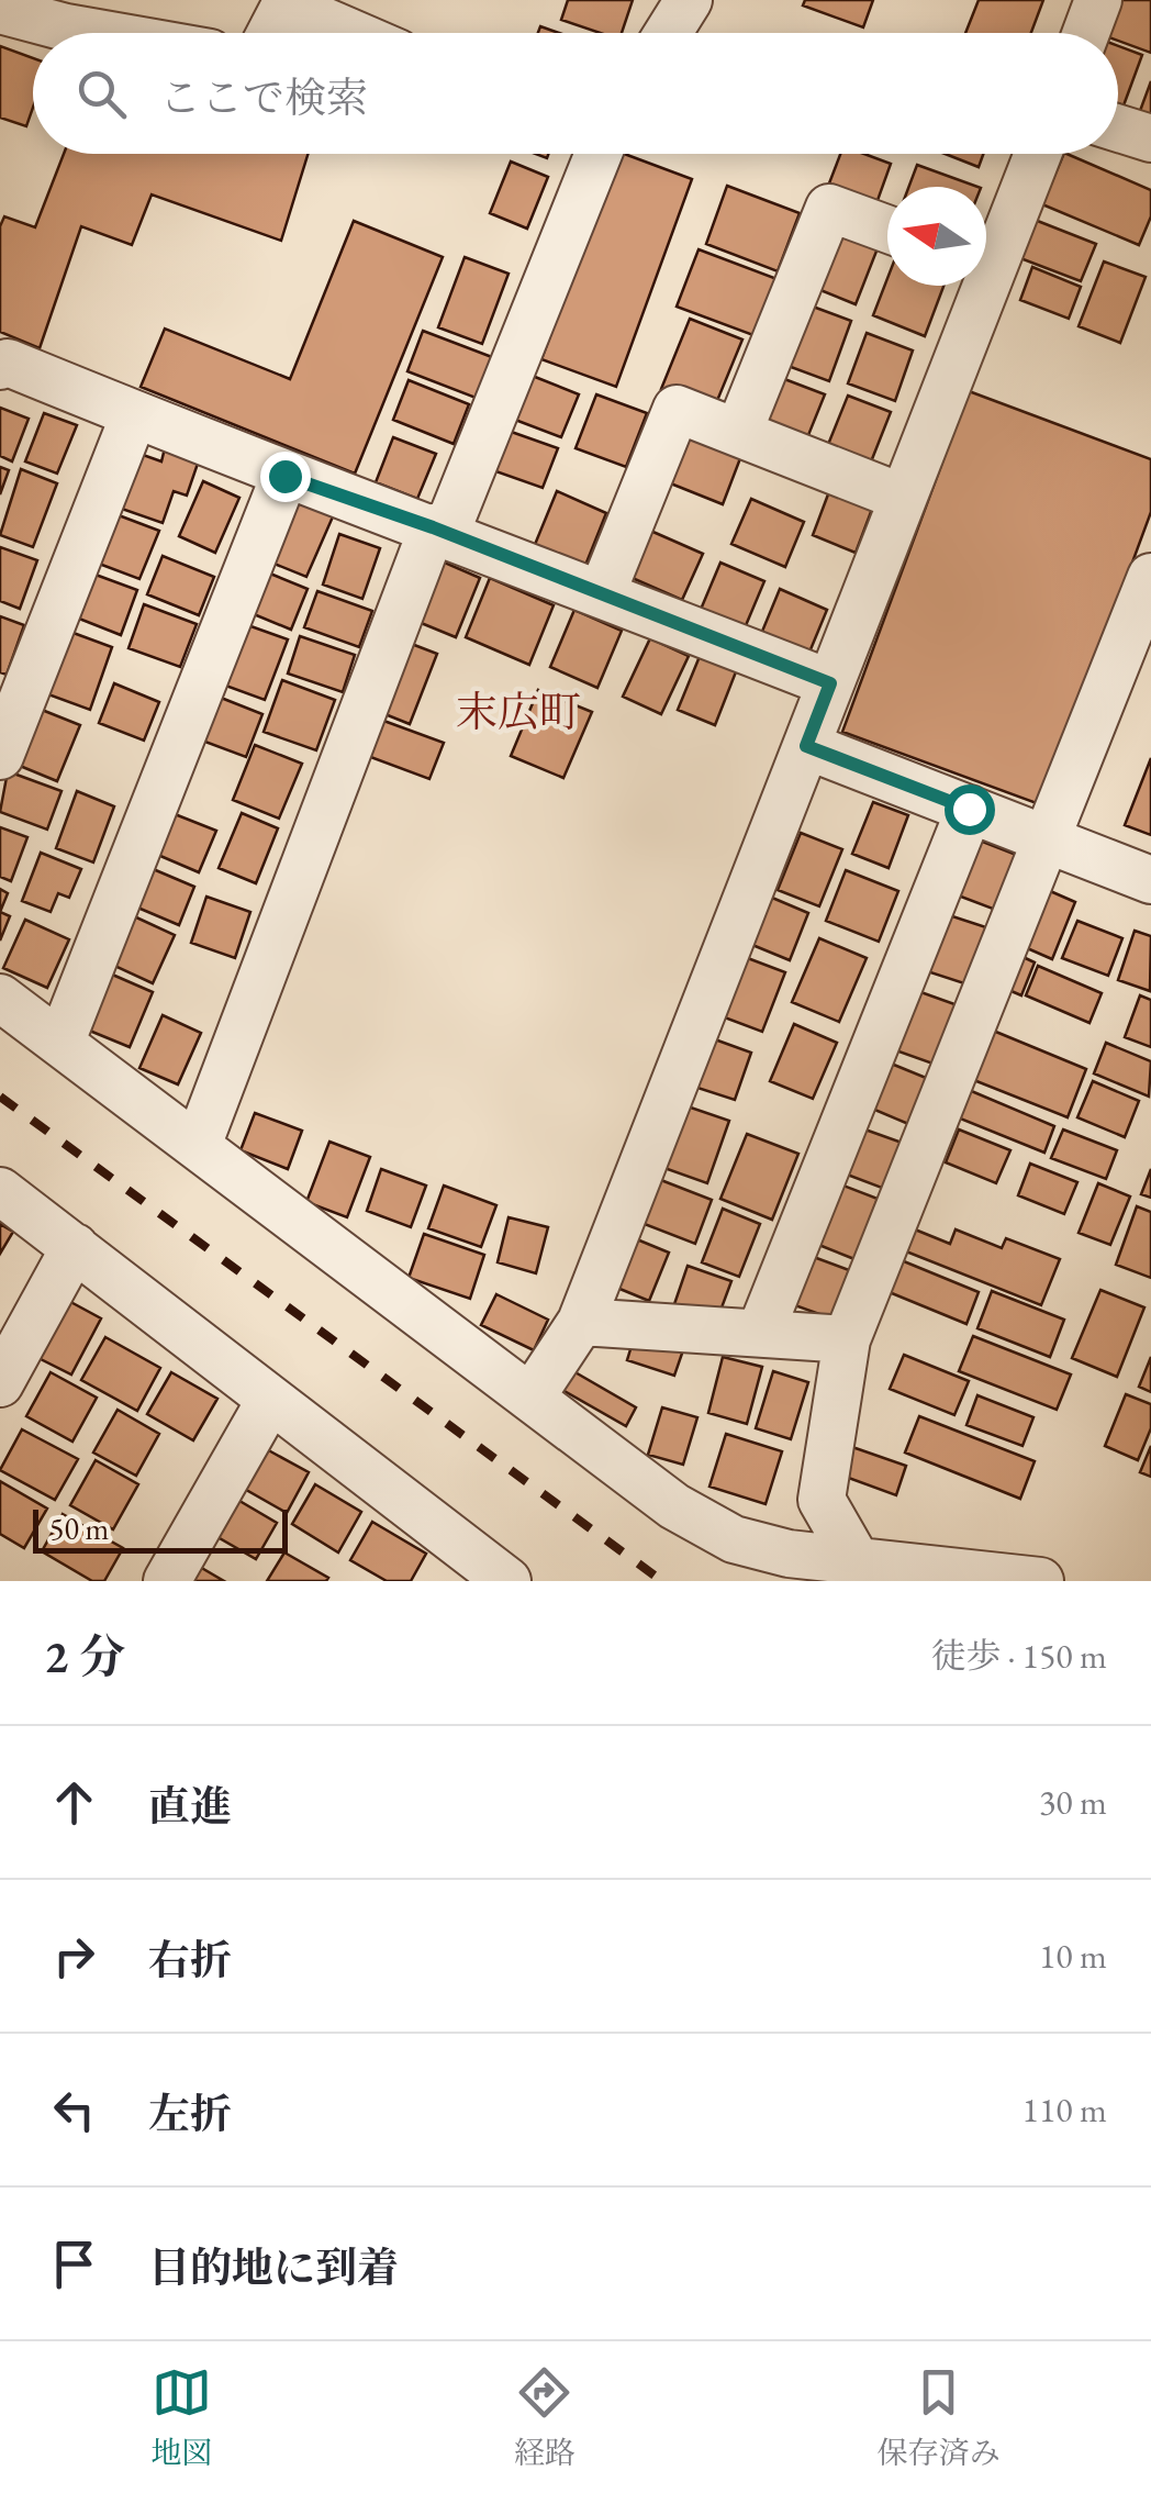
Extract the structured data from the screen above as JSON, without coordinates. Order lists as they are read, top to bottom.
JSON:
{
  "districts": ["末広町"],
  "scale_bar": "50 m",
  "north": "left",
  "page": {
    "search": "ここで検索",
    "scale": "50 m",
    "heading": ["2 分", "徒歩 · 150 m"],
    "list": [
      ["直進", "30 m"],
      ["右折", "10 m"],
      ["左折", "110 m"],
      "目的地に到着"
    ],
    "nav": ["地図", "経路", "保存済み"]
  }
}
